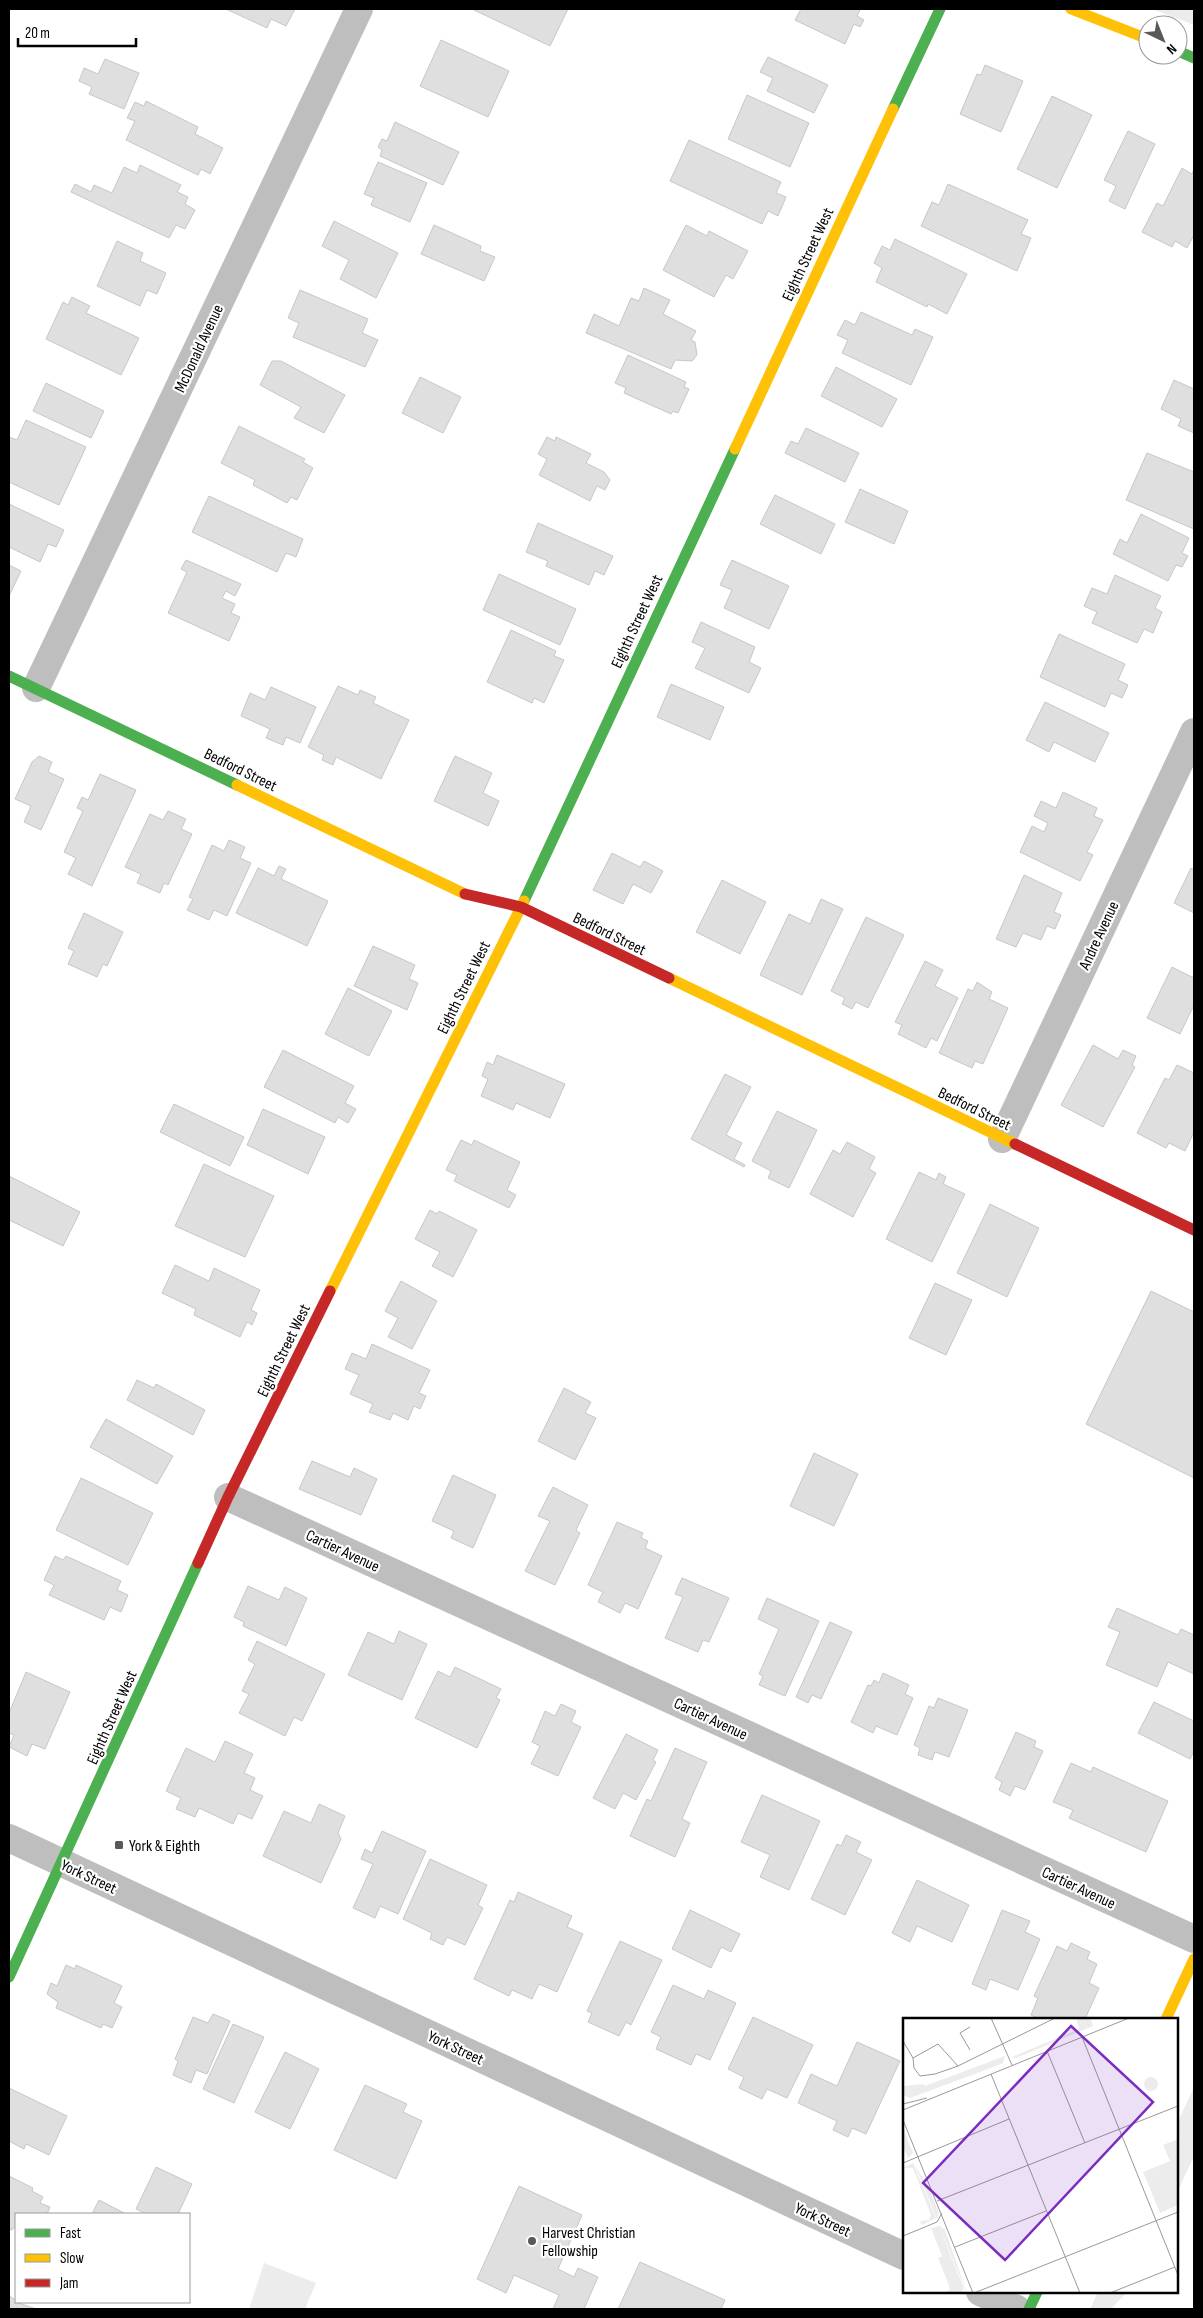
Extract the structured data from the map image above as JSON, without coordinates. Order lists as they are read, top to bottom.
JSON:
{
  "streets": {
    "street": [
      "Eighth Street West",
      "McDonald Avenue",
      "Bedford Street",
      "Andre Avenue",
      "Cartier Avenue",
      "York Street"
    ]
  },
  "crossings": [
    ["Eighth Street West", "Bedford Street"],
    ["Eighth Street West", "Cartier Avenue"],
    ["Eighth Street West", "York Street"],
    ["McDonald Avenue", "Bedford Street"],
    ["Bedford Street", "Andre Avenue"]
  ],
  "places": {
    "transit": ["York & Eighth"],
    "other": ["Harvest Christian Fellowship"]
  },
  "legend": ["Fast", "Slow", "Jam"],
  "scale_bar": "20 m",
  "north": "bottom right"
}
